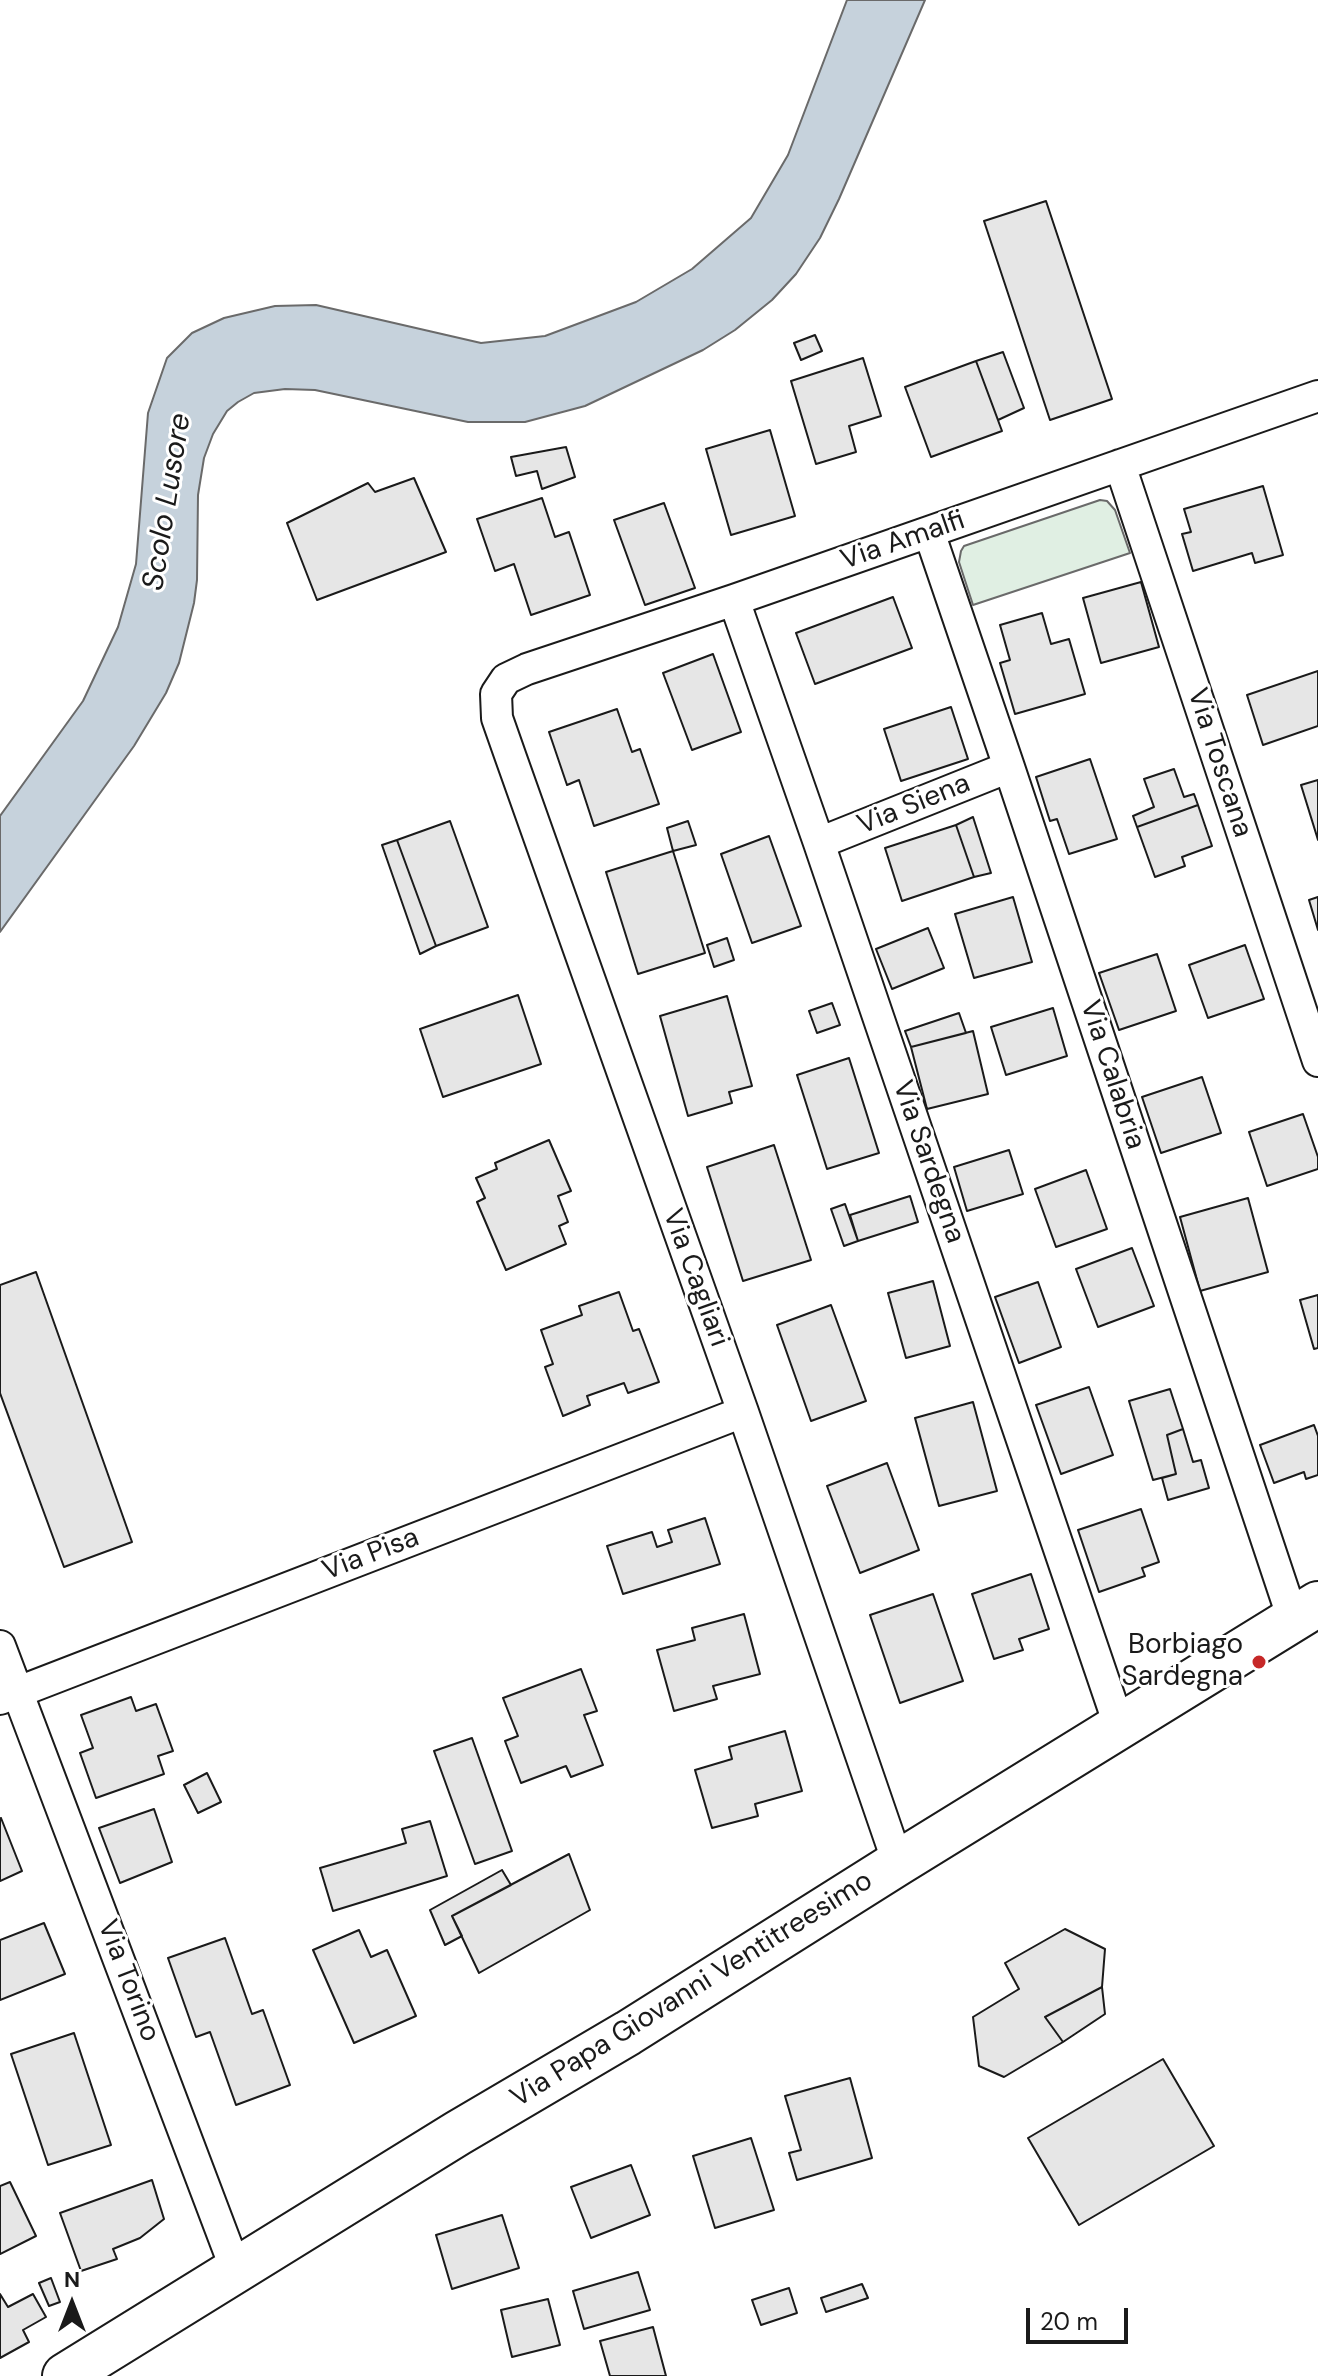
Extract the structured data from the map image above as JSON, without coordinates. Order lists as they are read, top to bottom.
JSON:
{
  "streets": {
    "main road": ["Via Papa Giovanni Ventitreesimo"],
    "street": [
      "Via Amalfi",
      "Via Toscana",
      "Via Siena",
      "Via Calabria",
      "Via Sardegna",
      "Via Cagliari",
      "Via Pisa",
      "Via Torino"
    ]
  },
  "crossings": [
    ["Via Amalfi", "Via Toscana"],
    ["Via Amalfi", "Via Calabria"],
    ["Via Amalfi", "Via Sardegna"],
    ["Via Amalfi", "Via Cagliari"],
    ["Via Siena", "Via Calabria"],
    ["Via Siena", "Via Sardegna"],
    ["Via Calabria", "Via Papa Giovanni Ventitreesimo"],
    ["Via Sardegna", "Via Papa Giovanni Ventitreesimo"],
    ["Via Cagliari", "Via Pisa"],
    ["Via Cagliari", "Via Papa Giovanni Ventitreesimo"],
    ["Via Pisa", "Via Torino"],
    ["Via Torino", "Via Papa Giovanni Ventitreesimo"]
  ],
  "water": ["Scolo Lusore"],
  "places": ["Borbiago Sardegna"],
  "scale_bar": "20 m",
  "north": "top"
}
